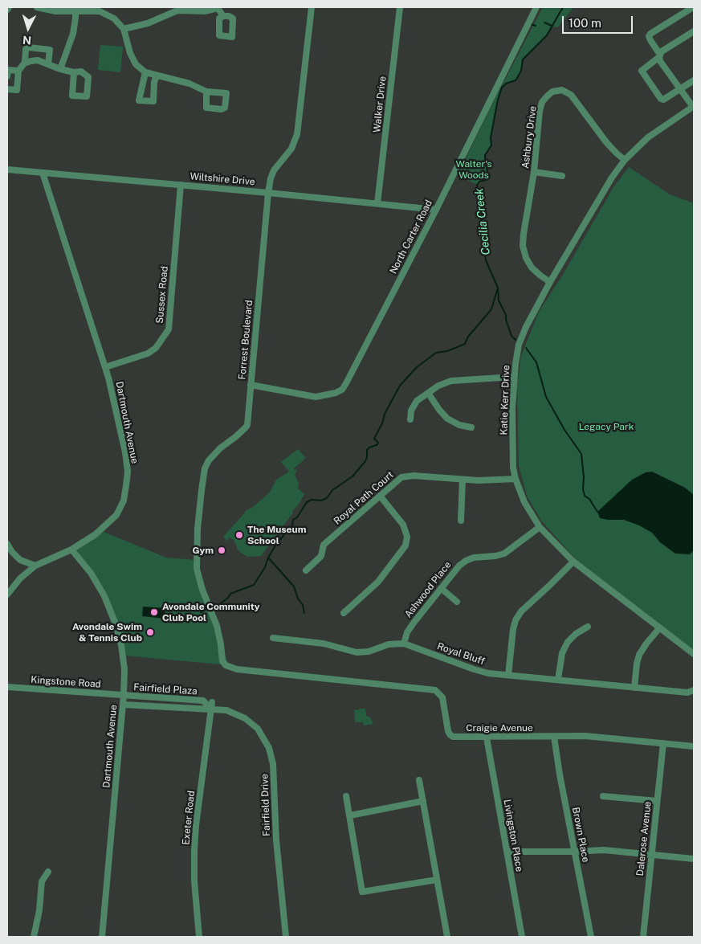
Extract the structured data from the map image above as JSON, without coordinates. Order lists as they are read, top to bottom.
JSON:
{
  "streets": {
    "street": [
      "Walker Drive",
      "Ashbury Drive",
      "Wiltshire Drive",
      "North Carter Road",
      "Sussex Road",
      "Forrest Boulevard",
      "Katie Kerr Drive",
      "Dartmouth Avenue",
      "Royal Path Court",
      "Ashwood Place",
      "Royal Bluff",
      "Kingstone Road",
      "Fairfield Plaza",
      "Craigie Avenue",
      "Fairfield Drive",
      "Exeter Road",
      "Brown Place",
      "Livingston Place",
      "Dalerose Avenue"
    ]
  },
  "crossings": [
    ["Walker Drive", "Wiltshire Drive"],
    ["Ashbury Drive", "Katie Kerr Drive"],
    ["Wiltshire Drive", "North Carter Road"],
    ["Wiltshire Drive", "Sussex Road"],
    ["Wiltshire Drive", "Forrest Boulevard"],
    ["Wiltshire Drive", "Dartmouth Avenue"],
    ["North Carter Road", "Forrest Boulevard"],
    ["Sussex Road", "Dartmouth Avenue"],
    ["Forrest Boulevard", "Craigie Avenue"],
    ["Katie Kerr Drive", "Royal Path Court"],
    ["Katie Kerr Drive", "Ashwood Place"],
    ["Dartmouth Avenue", "Kingstone Road"],
    ["Dartmouth Avenue", "Fairfield Plaza"],
    ["Ashwood Place", "Royal Bluff"],
    ["Kingstone Road", "Fairfield Plaza"],
    ["Fairfield Plaza", "Fairfield Drive"],
    ["Fairfield Plaza", "Exeter Road"],
    ["Craigie Avenue", "Brown Place"],
    ["Craigie Avenue", "Livingston Place"],
    ["Craigie Avenue", "Dalerose Avenue"],
    ["Fairfield Drive", "Exeter Road"]
  ],
  "water": ["Cecilia Creek"],
  "parks": ["Walter's Woods", "Legacy Park"],
  "places": [
    "The Museum School",
    "Gym",
    "Avondale Community Club Pool",
    "Avondale Swim & Tennis Club"
  ],
  "scale_bar": "100 m",
  "north": "bottom"
}
